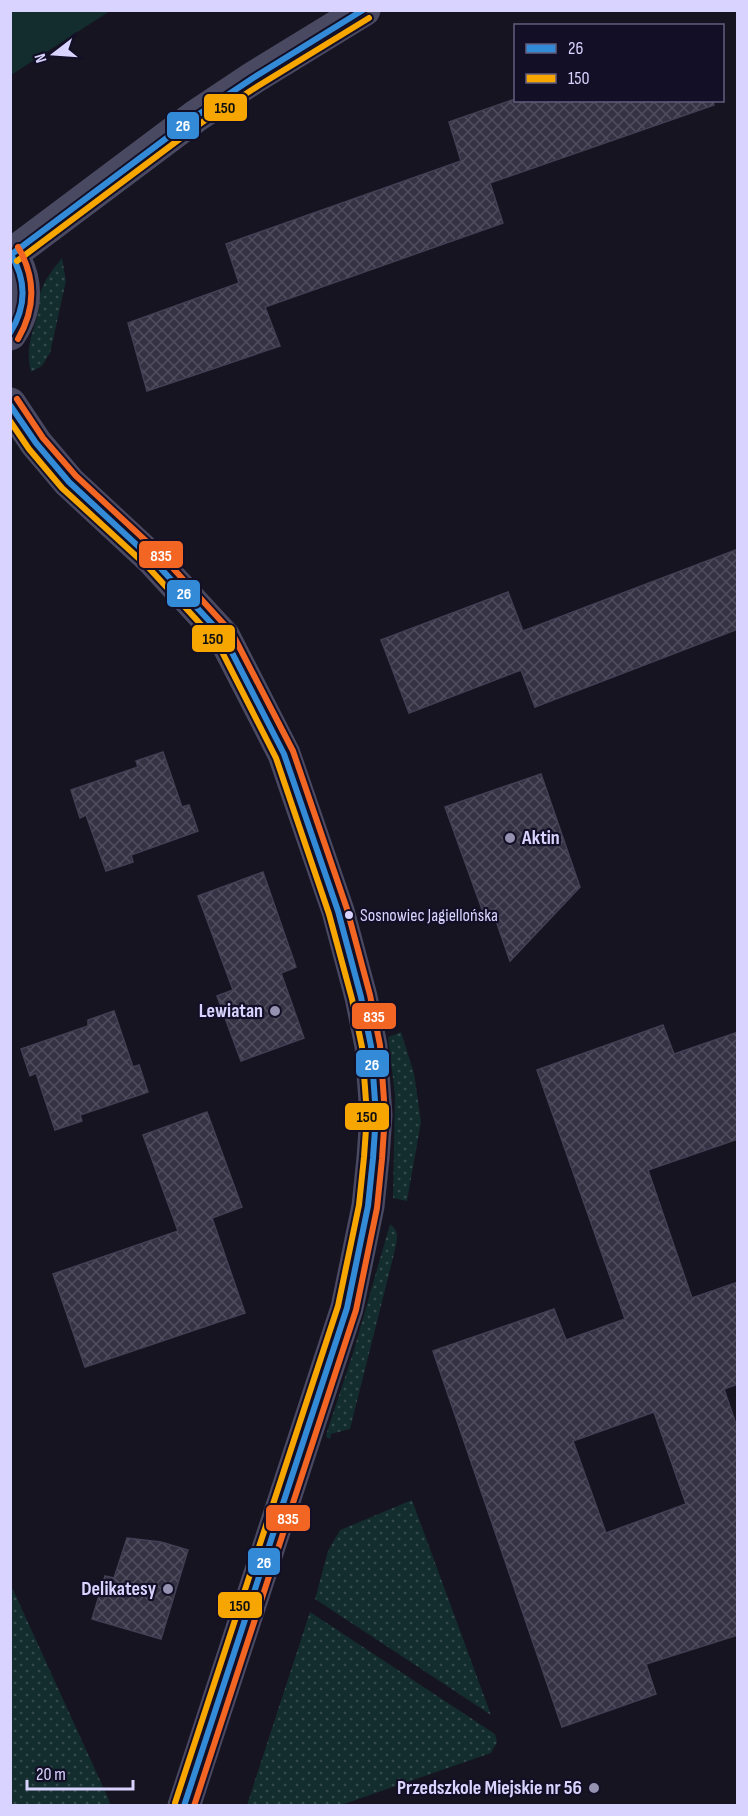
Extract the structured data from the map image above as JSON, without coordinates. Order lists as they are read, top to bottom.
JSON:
{
  "places": [
    "Aktin",
    "Sosnowiec Jagiellońska",
    "Lewiatan",
    "Delikatesy",
    "Przedszkole Miejskie nr 56"
  ],
  "lines": ["transit line 26", "transit line 150", "transit line 835"],
  "legend": ["26", "150"],
  "scale_bar": "20 m",
  "north": "left"
}
